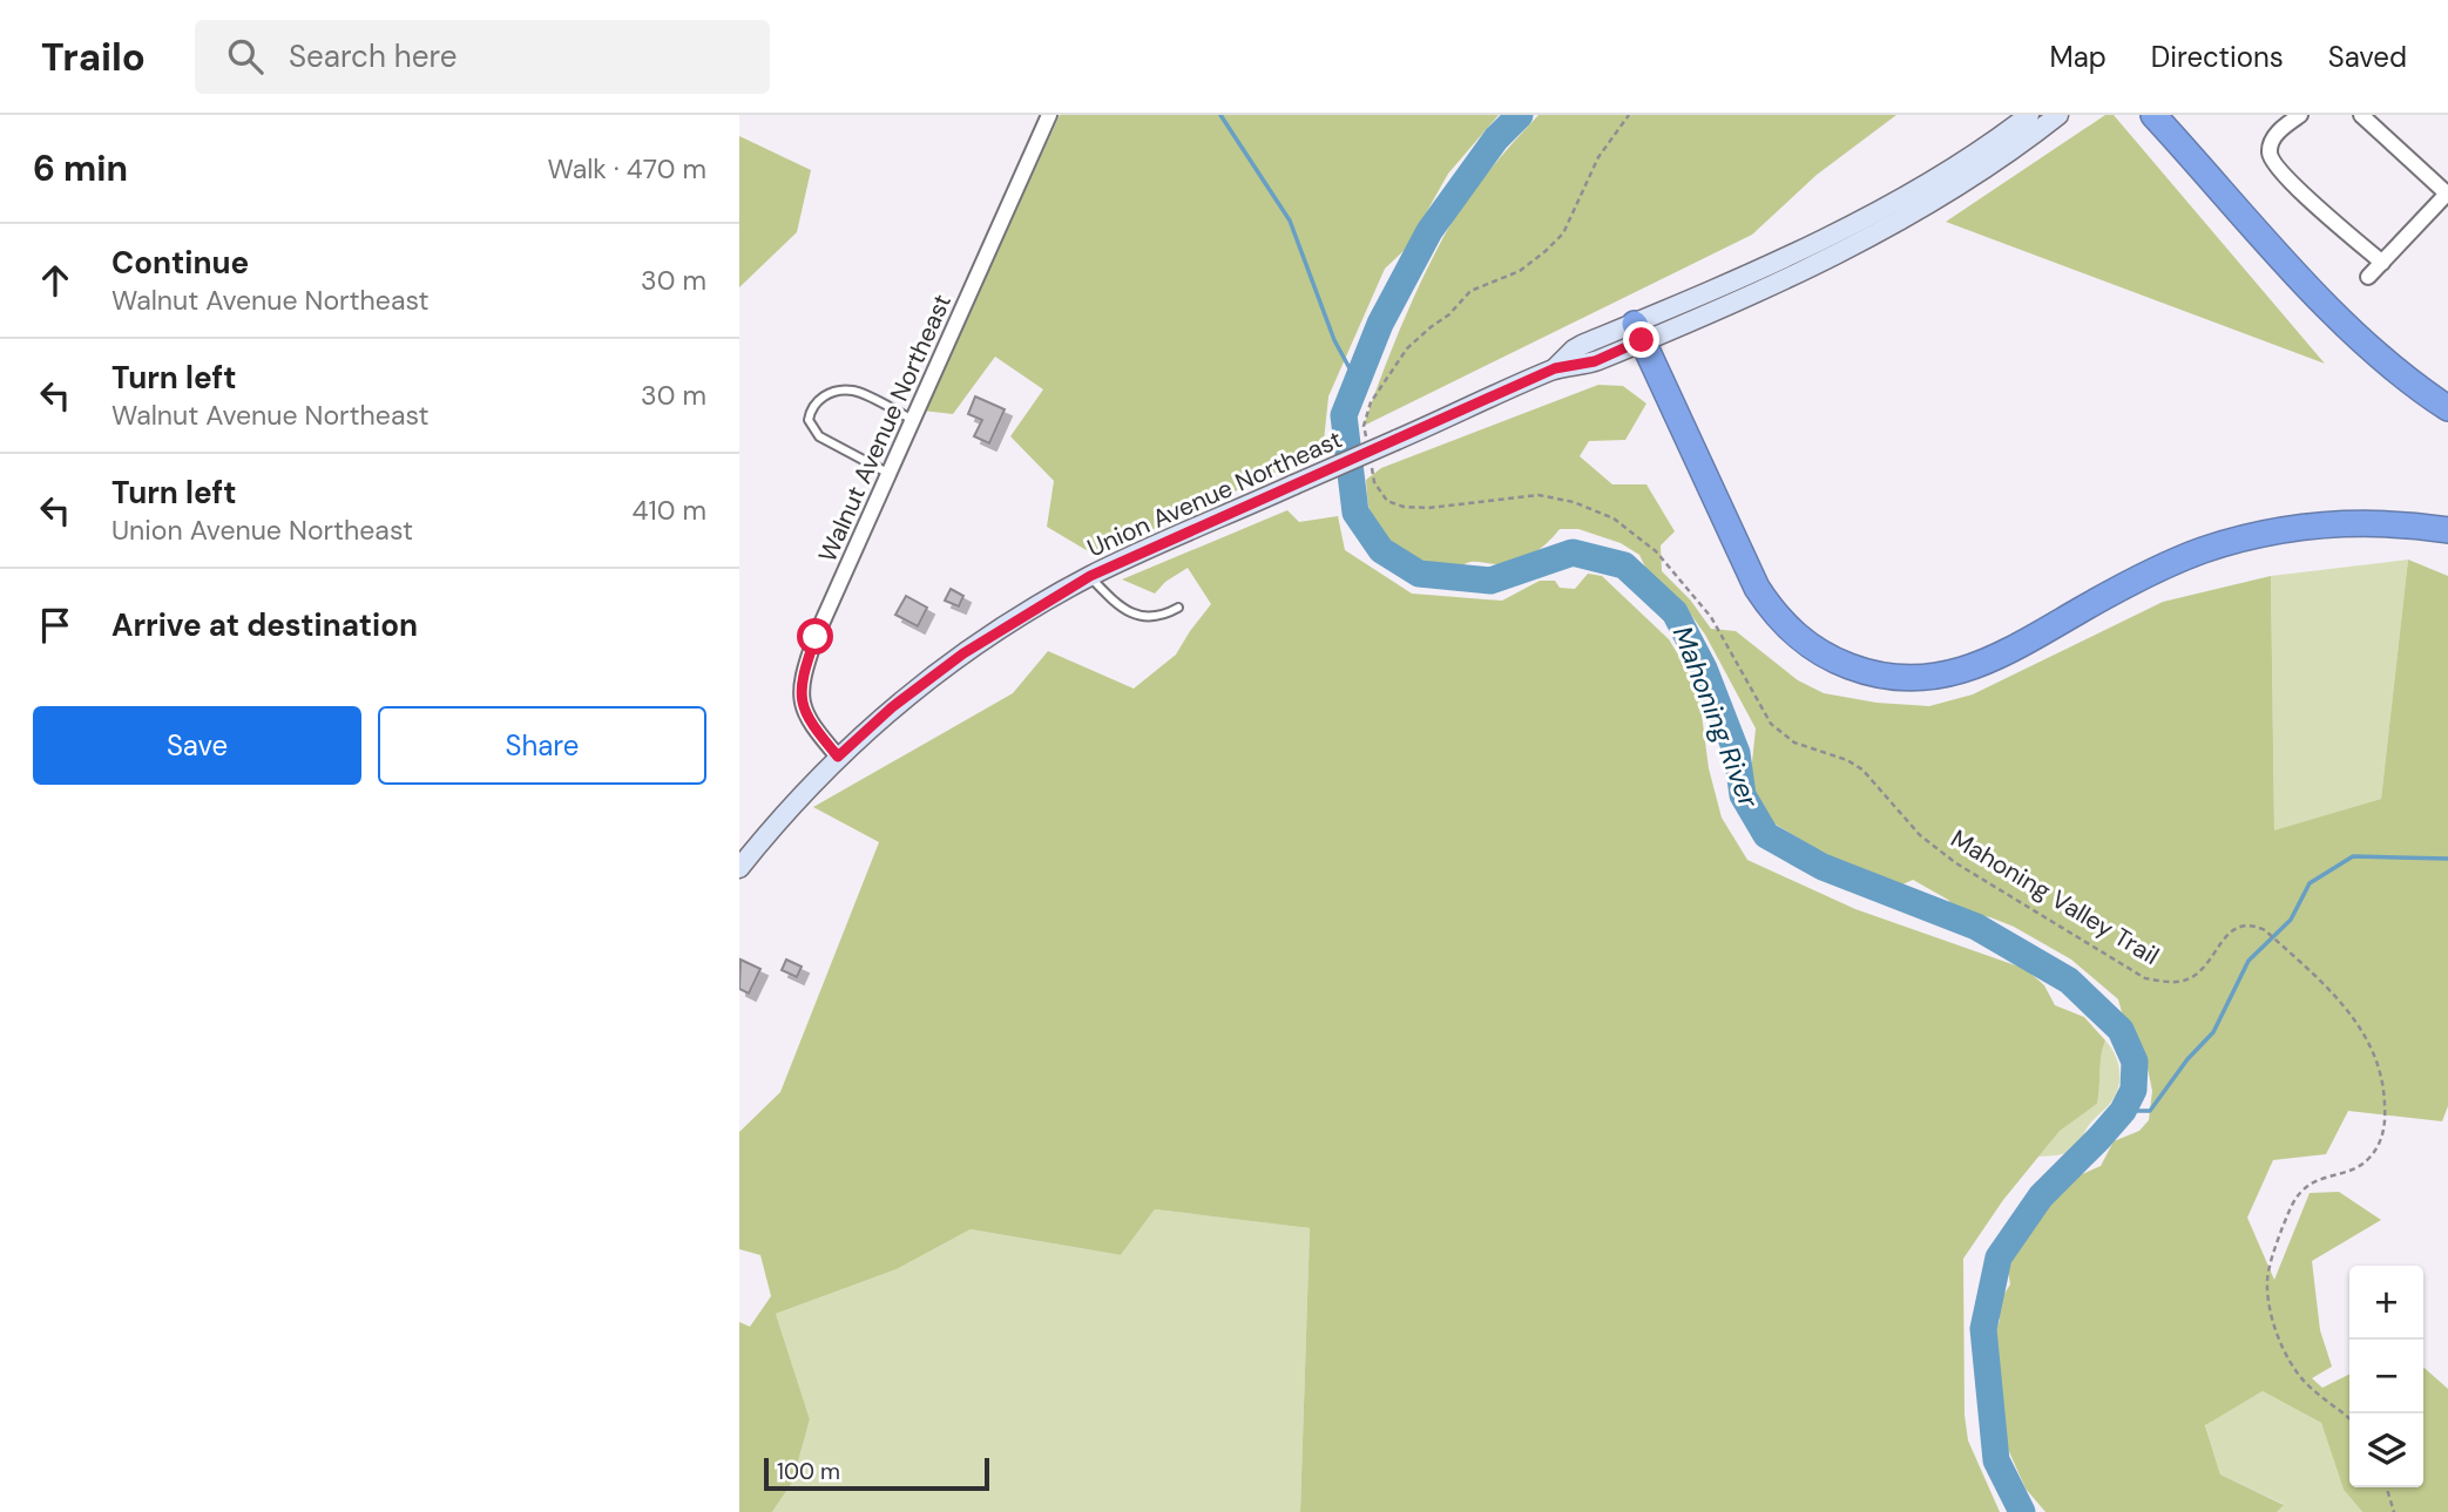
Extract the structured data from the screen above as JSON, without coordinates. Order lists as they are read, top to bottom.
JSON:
{
  "streets": {
    "main road": ["Union Avenue Northeast"],
    "street": ["Walnut Avenue Northeast"],
    "path": ["Mahoning Valley Trail"]
  },
  "crossings": [
    ["Walnut Avenue Northeast", "Union Avenue Northeast"]
  ],
  "water": ["Mahoning River"],
  "scale_bar": "100 m",
  "page": {
    "header": "Trailo",
    "search": "Search here",
    "nav": ["Map", "Directions", "Saved"],
    "heading": ["6 min", "Walk · 470 m"],
    "list": [
      ["Continue", "Walnut Avenue Northeast", "30 m"],
      ["Turn left", "Walnut Avenue Northeast", "30 m"],
      ["Turn left", "Union Avenue Northeast", "410 m"],
      "Arrive at destination"
    ],
    "buttons": ["Save", "Share"],
    "map_buttons": ["+", "−"],
    "scale": "100 m"
  }
}
